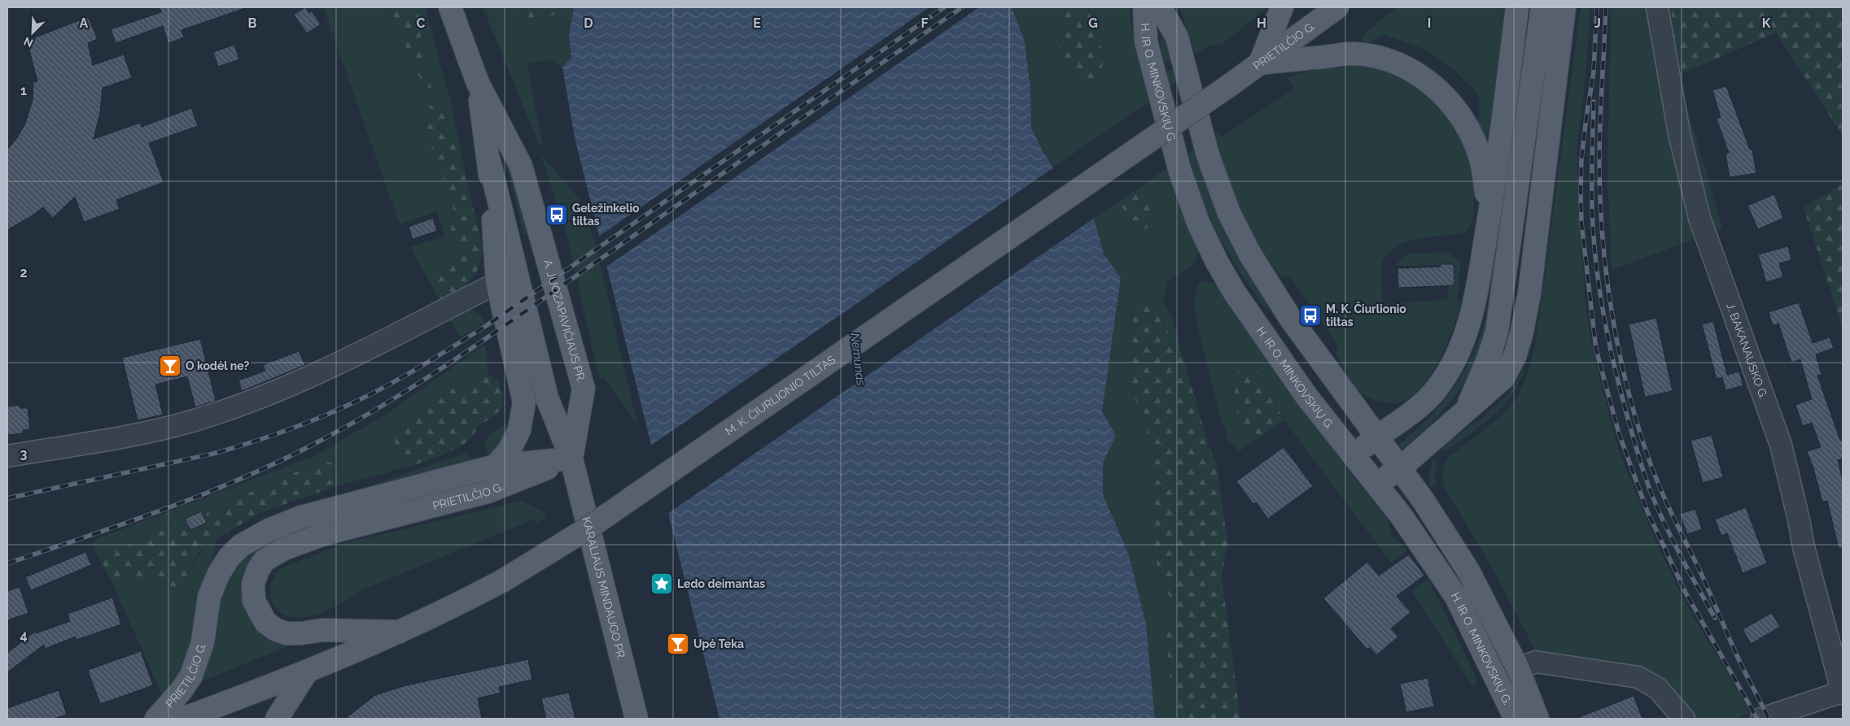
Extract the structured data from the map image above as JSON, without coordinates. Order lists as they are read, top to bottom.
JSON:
{
  "streets": {
    "main road": [
      "PRIETILČIO G.",
      "H. IR O. MINKOVSKIŲ G.",
      "A. JUOZAPAVIČIAUS PR.",
      "M. K. ČIURLIONIO TILTAS",
      "KARALIAUS MINDAUGO PR."
    ],
    "street": ["J. BAKANAUSKO G."]
  },
  "crossings": [
    ["PRIETILČIO G.", "A. JUOZAPAVIČIAUS PR."],
    ["PRIETILČIO G.", "M. K. ČIURLIONIO TILTAS"],
    ["PRIETILČIO G.", "KARALIAUS MINDAUGO PR."],
    ["A. JUOZAPAVIČIAUS PR.", "KARALIAUS MINDAUGO PR."]
  ],
  "water": ["Nemunas"],
  "places": {
    "bus stop": ["Geležinkelio tiltas", "M. K. Čiurlionio tiltas"],
    "bar": ["O kodėl ne?", "Upė Teka"],
    "place": ["Ledo deimantas"]
  },
  "north": "bottom left",
  "grid": {
    "columns": [
      "A",
      "B",
      "C",
      "D",
      "E",
      "F",
      "G",
      "H",
      "I",
      "J",
      "K"
    ],
    "rows": [
      "1",
      "2",
      "3",
      "4"
    ]
  }
}
